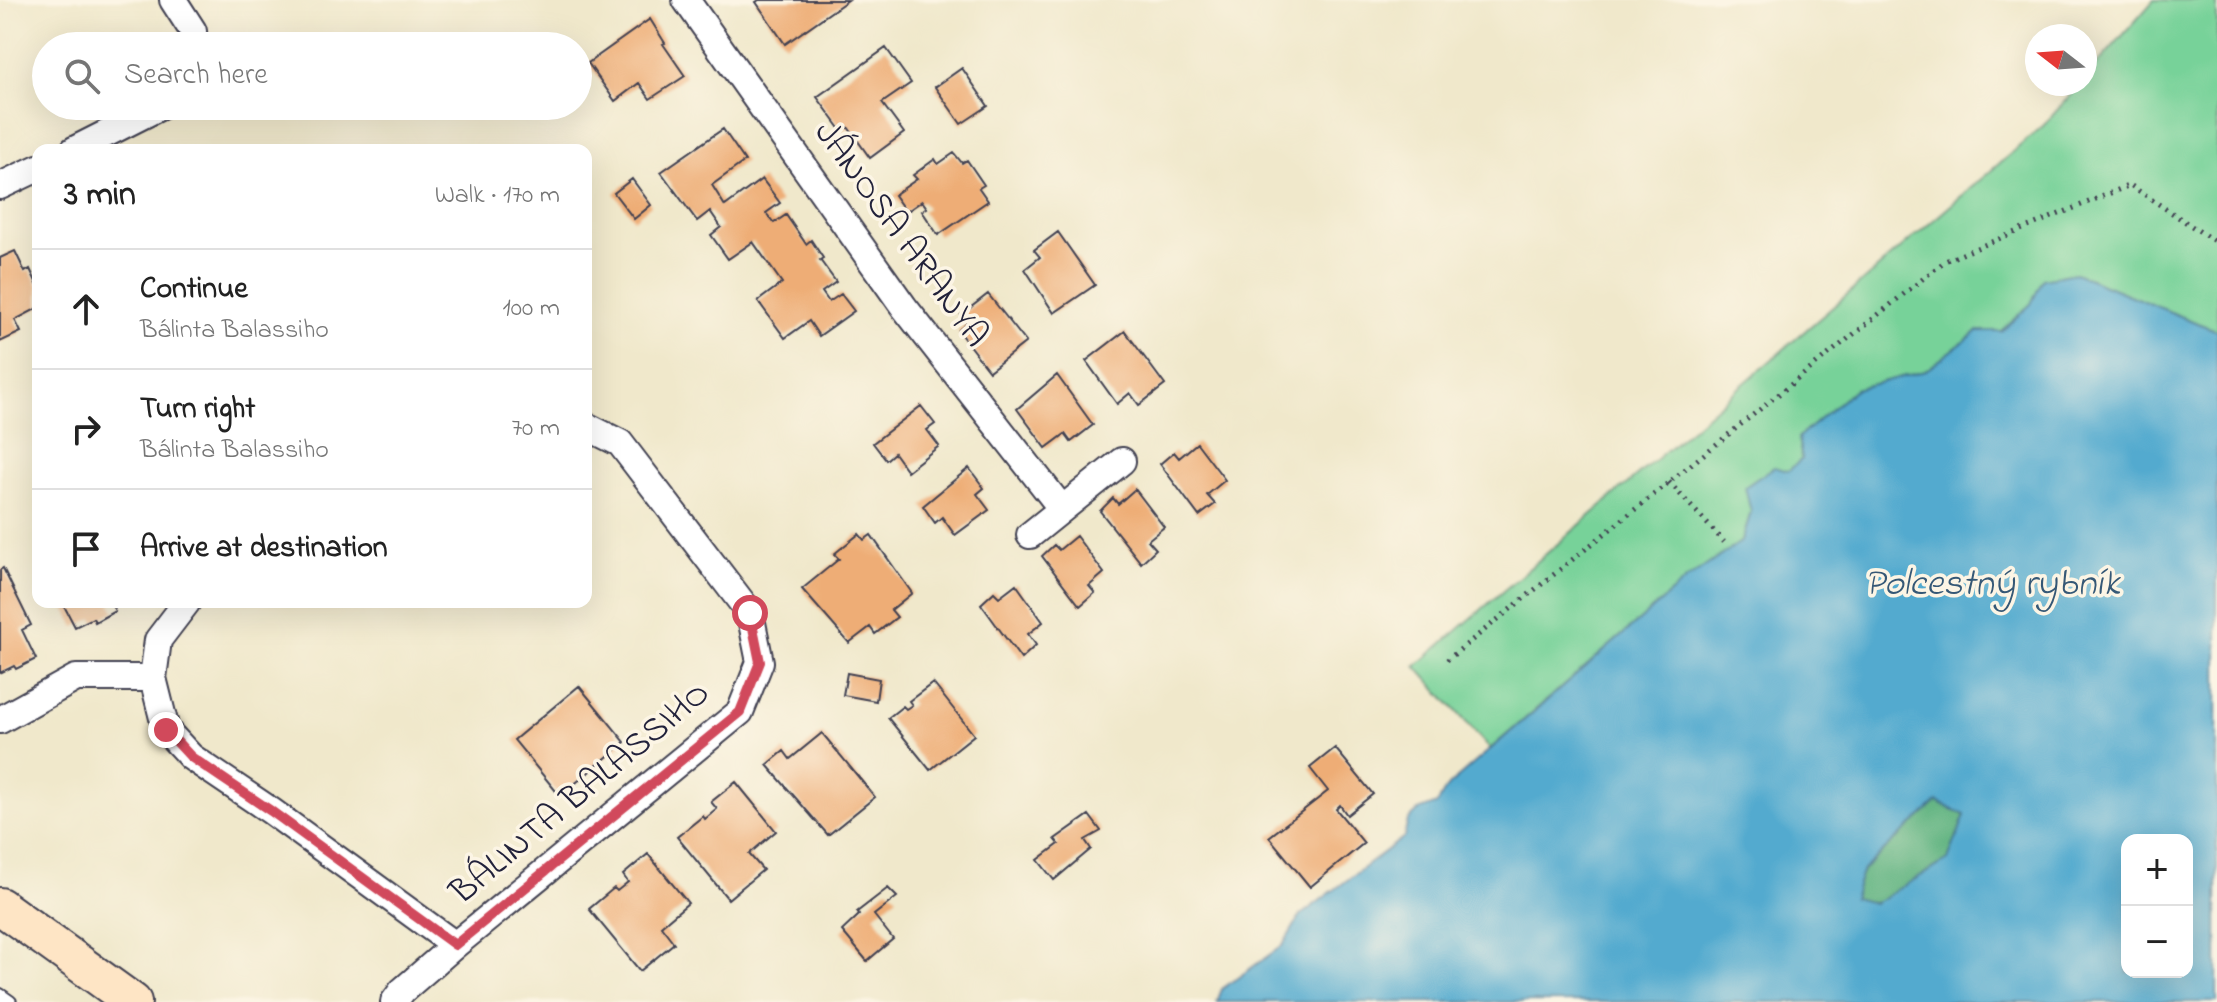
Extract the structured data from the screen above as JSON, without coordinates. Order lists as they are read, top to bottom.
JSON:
{
  "streets": {
    "street": ["JÁNOSA ARANYA", "BÁLINTA BALASSIHO"]
  },
  "water": ["Polcestný rybník"],
  "north": "left",
  "page": {
    "search": "Search here",
    "heading": ["3 min", "Walk · 170 m"],
    "list": [
      ["Continue", "Bálinta Balassiho", "100 m"],
      ["Turn right", "Bálinta Balassiho", "70 m"],
      "Arrive at destination"
    ],
    "map_buttons": ["+", "−"]
  }
}
